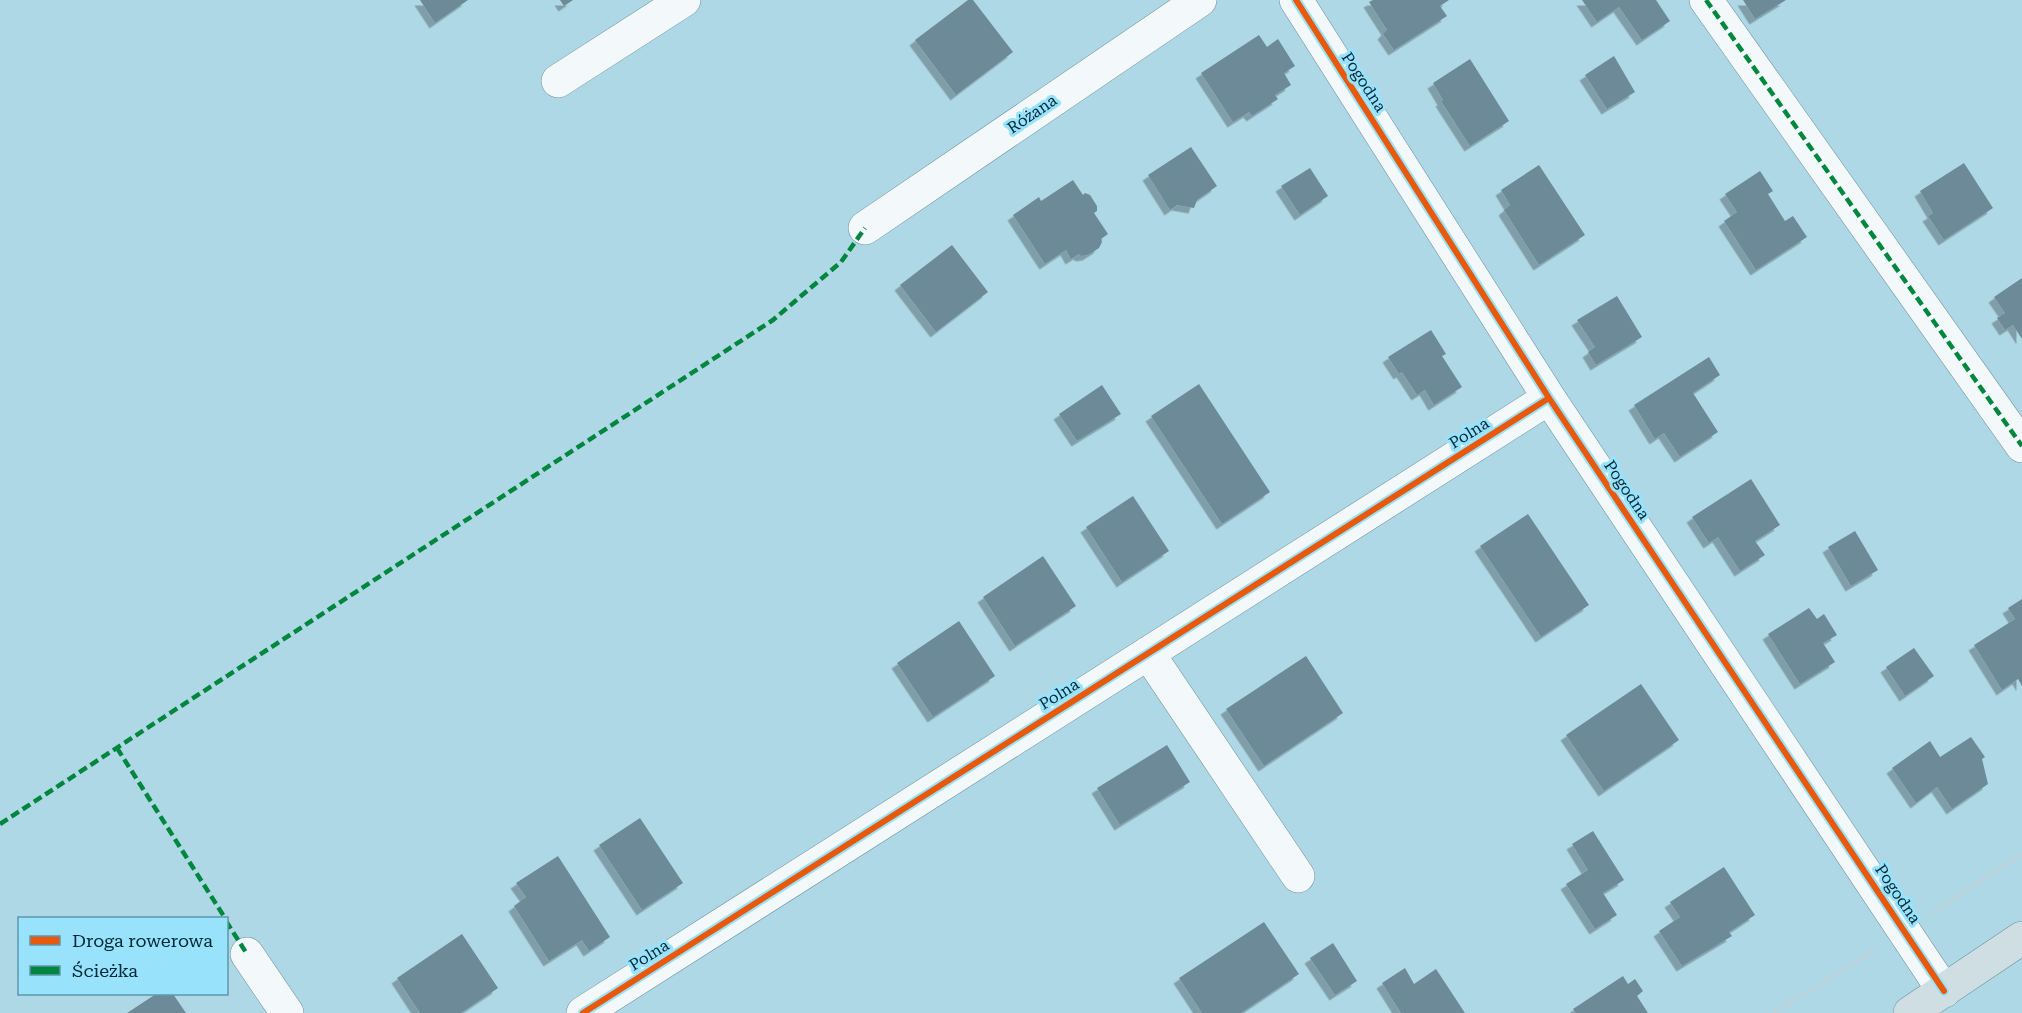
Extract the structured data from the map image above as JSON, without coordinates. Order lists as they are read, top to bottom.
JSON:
{
  "streets": {
    "street": ["Pogodna", "Różana", "Polna"]
  },
  "crossings": [
    ["Pogodna", "Polna"]
  ],
  "legend": ["Droga rowerowa", "Ścieżka"]
}
